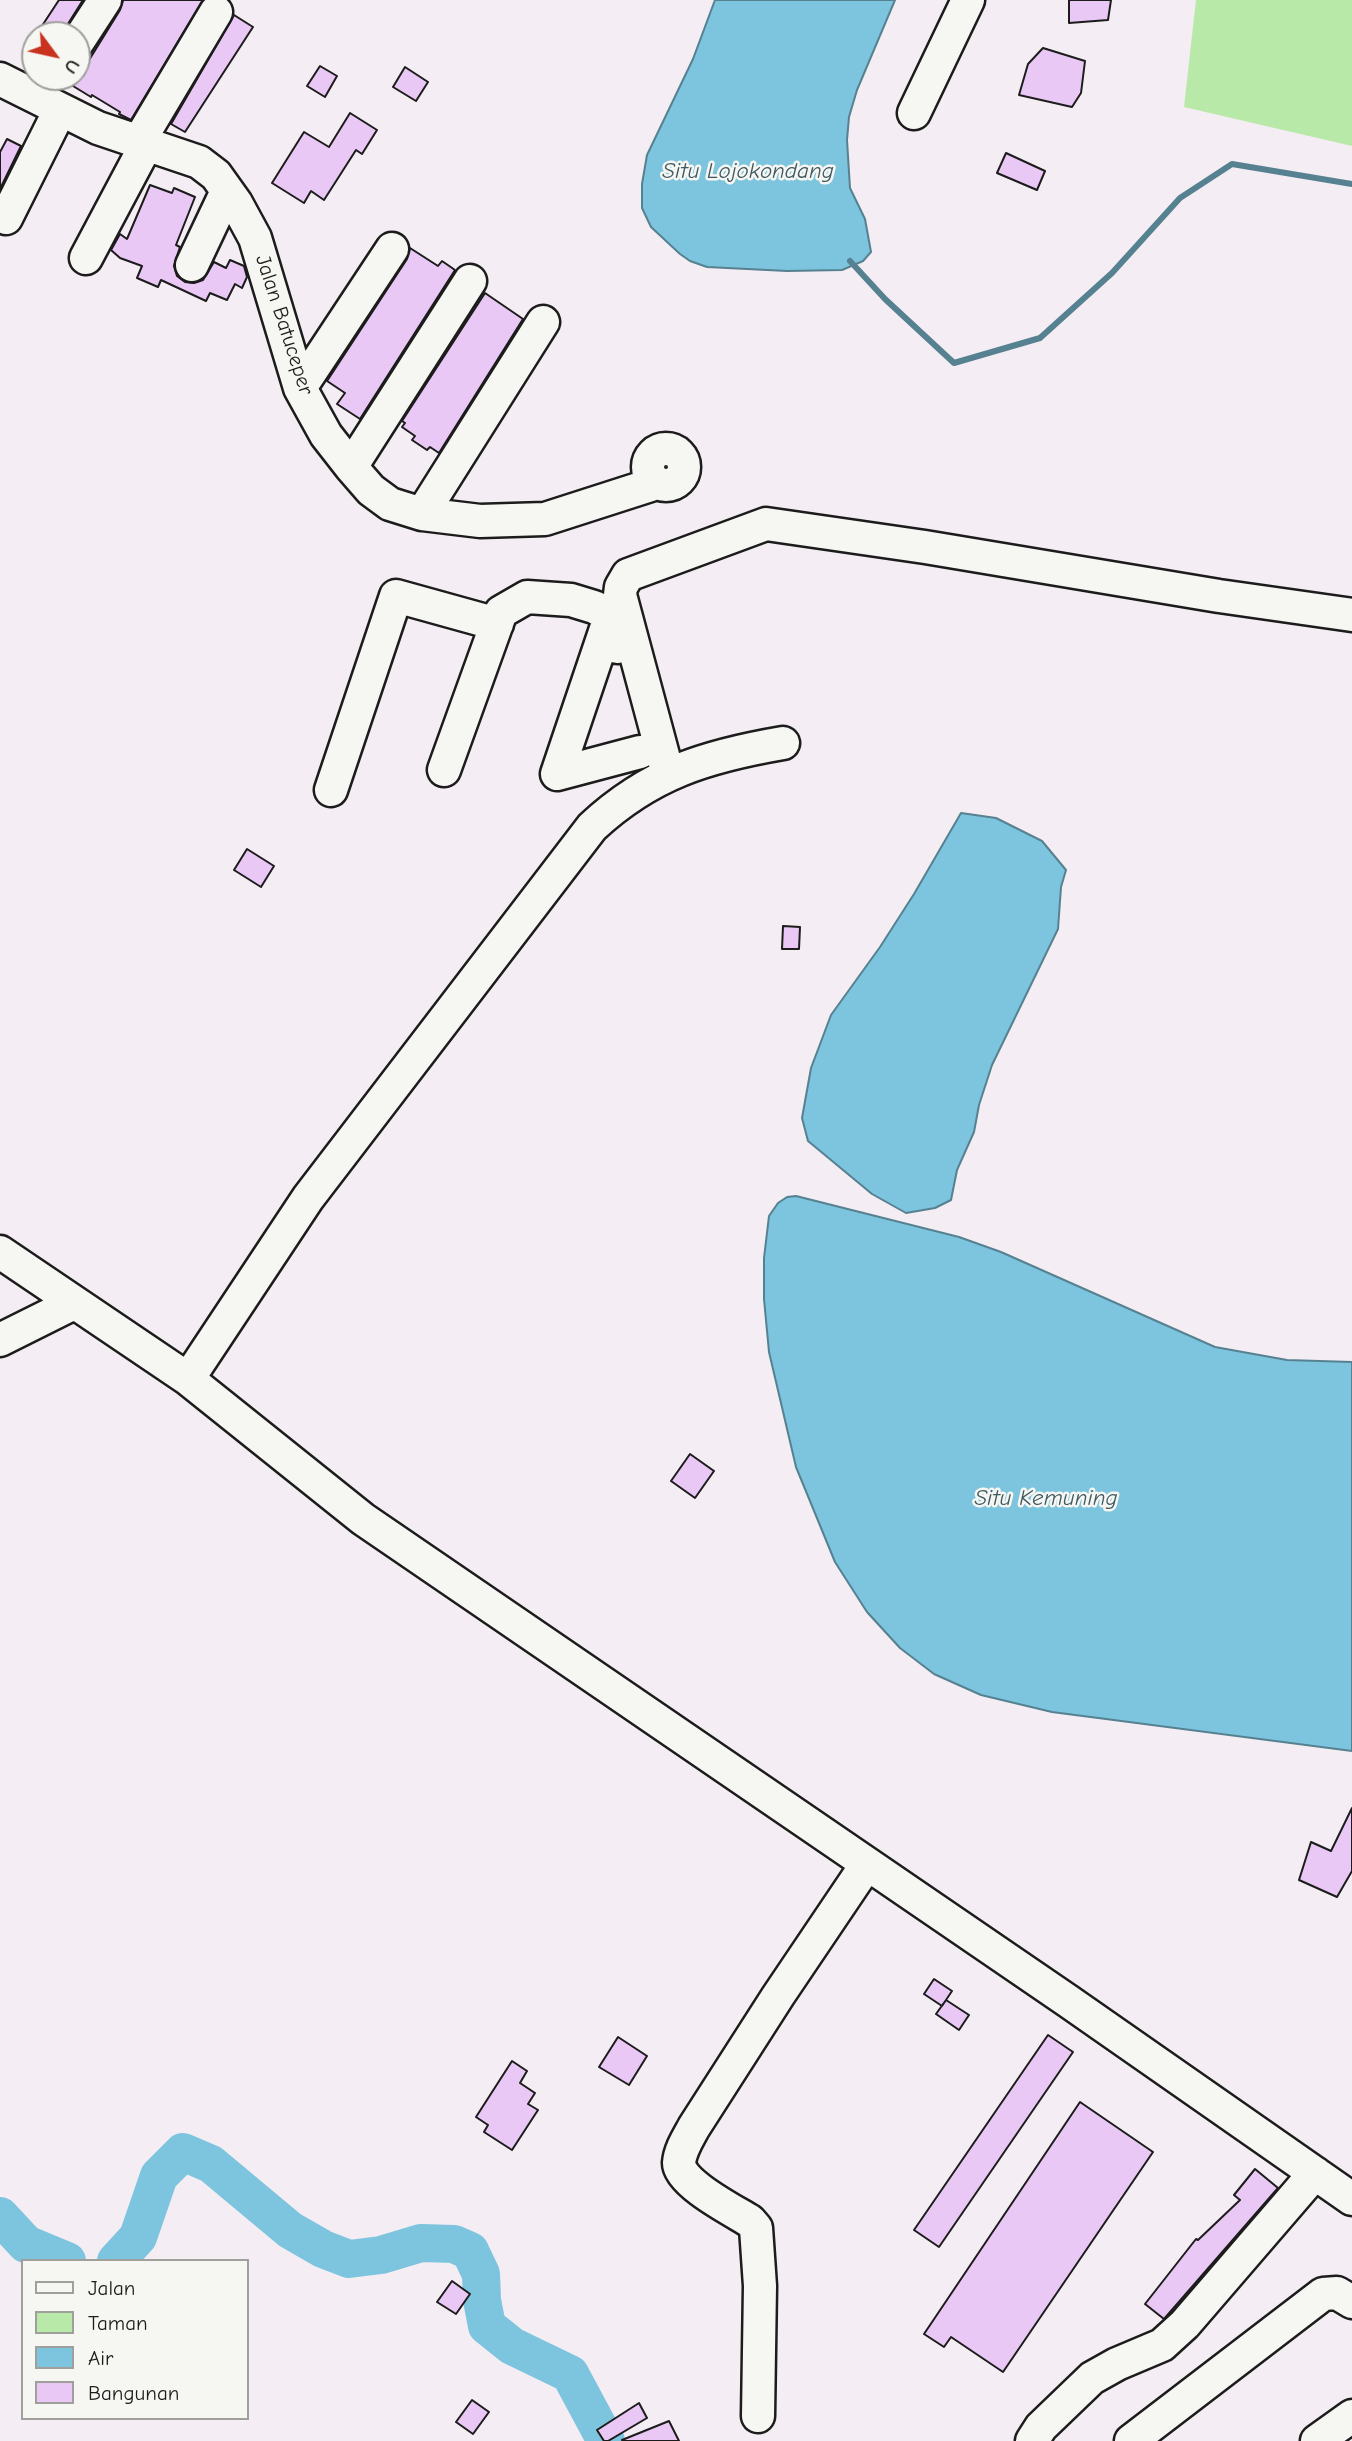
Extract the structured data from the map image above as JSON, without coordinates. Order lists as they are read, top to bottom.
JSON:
{
  "streets": {
    "street": ["Jalan Batuceper"]
  },
  "water": ["Situ Lojokondang", "Situ Kemuning"],
  "legend": [
    "Jalan",
    "Taman",
    "Air",
    "Bangunan"
  ],
  "north": "bottom right"
}
